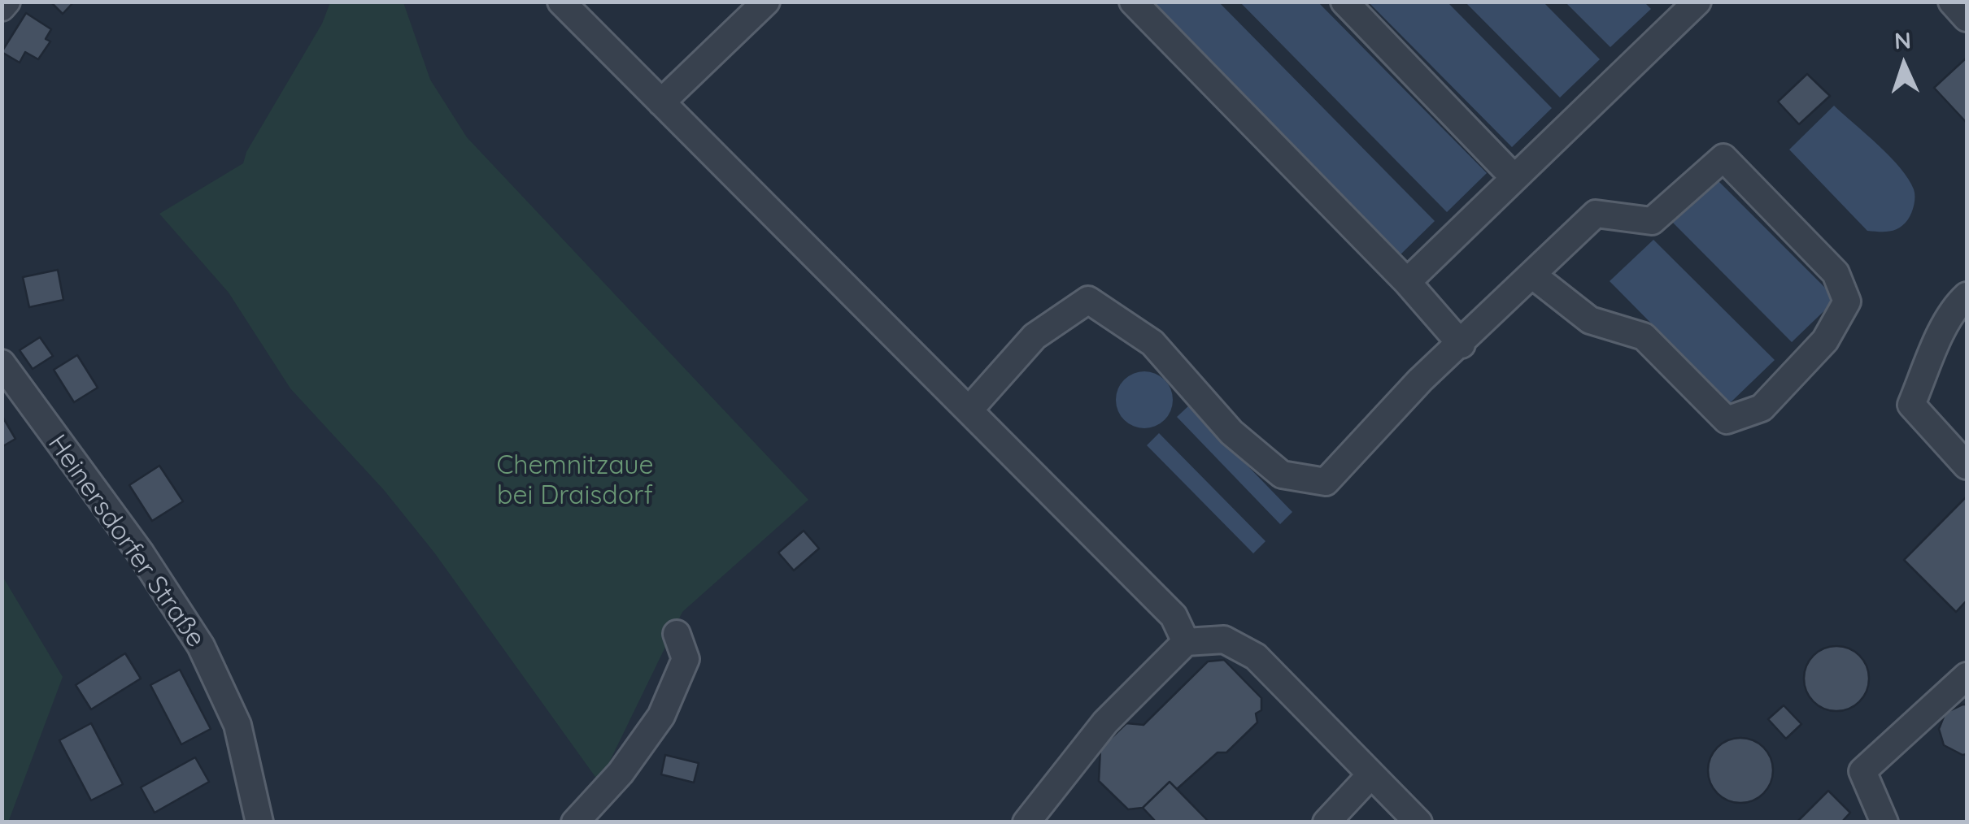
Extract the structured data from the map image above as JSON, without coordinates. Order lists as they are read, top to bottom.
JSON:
{
  "streets": {
    "street": ["Heinersdorfer Straße"]
  },
  "parks": ["Chemnitzaue bei Draisdorf"],
  "north": "top"
}
